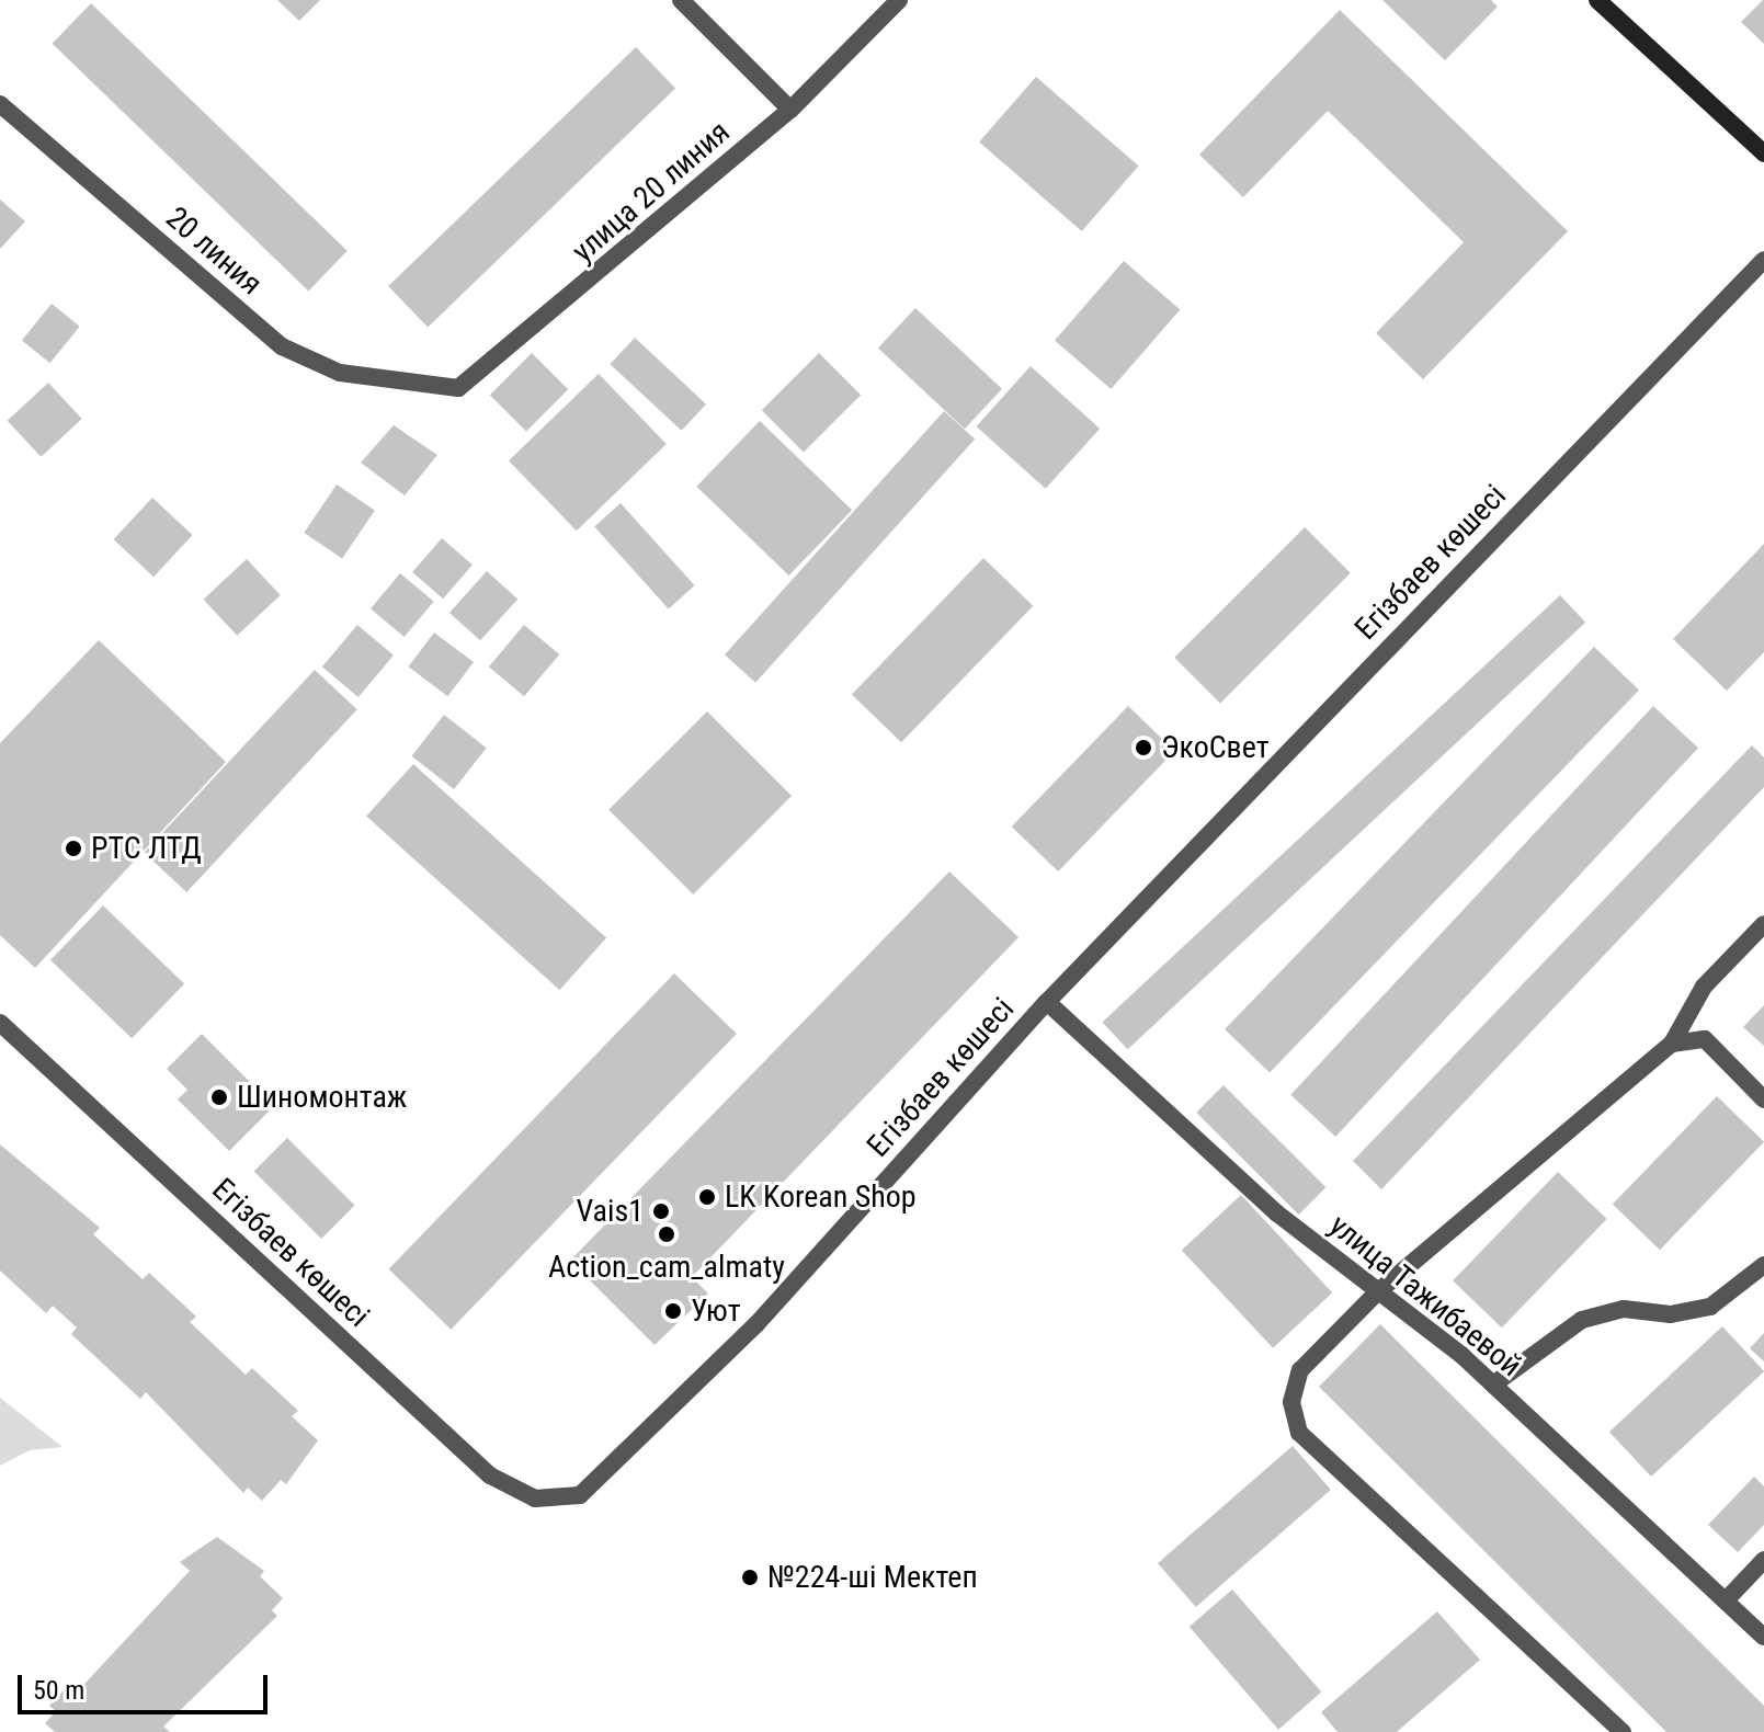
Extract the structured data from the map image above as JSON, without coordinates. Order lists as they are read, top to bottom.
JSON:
{
  "streets": {
    "street": [
      "улица 20 линия",
      "20 линия",
      "Егізбаев көшесі",
      "улица Тажибаевой"
    ]
  },
  "crossings": [
    ["улица 20 линия", "20 линия"],
    ["Егізбаев көшесі", "улица Тажибаевой"]
  ],
  "places": [
    "ЭкоСвет",
    "РТС ЛТД",
    "Шиномонтаж",
    "LK Korean Shop",
    "Vais1",
    "Action_cam_almaty",
    "Уют",
    "№224-ші Мектеп"
  ],
  "scale_bar": "50 m"
}
